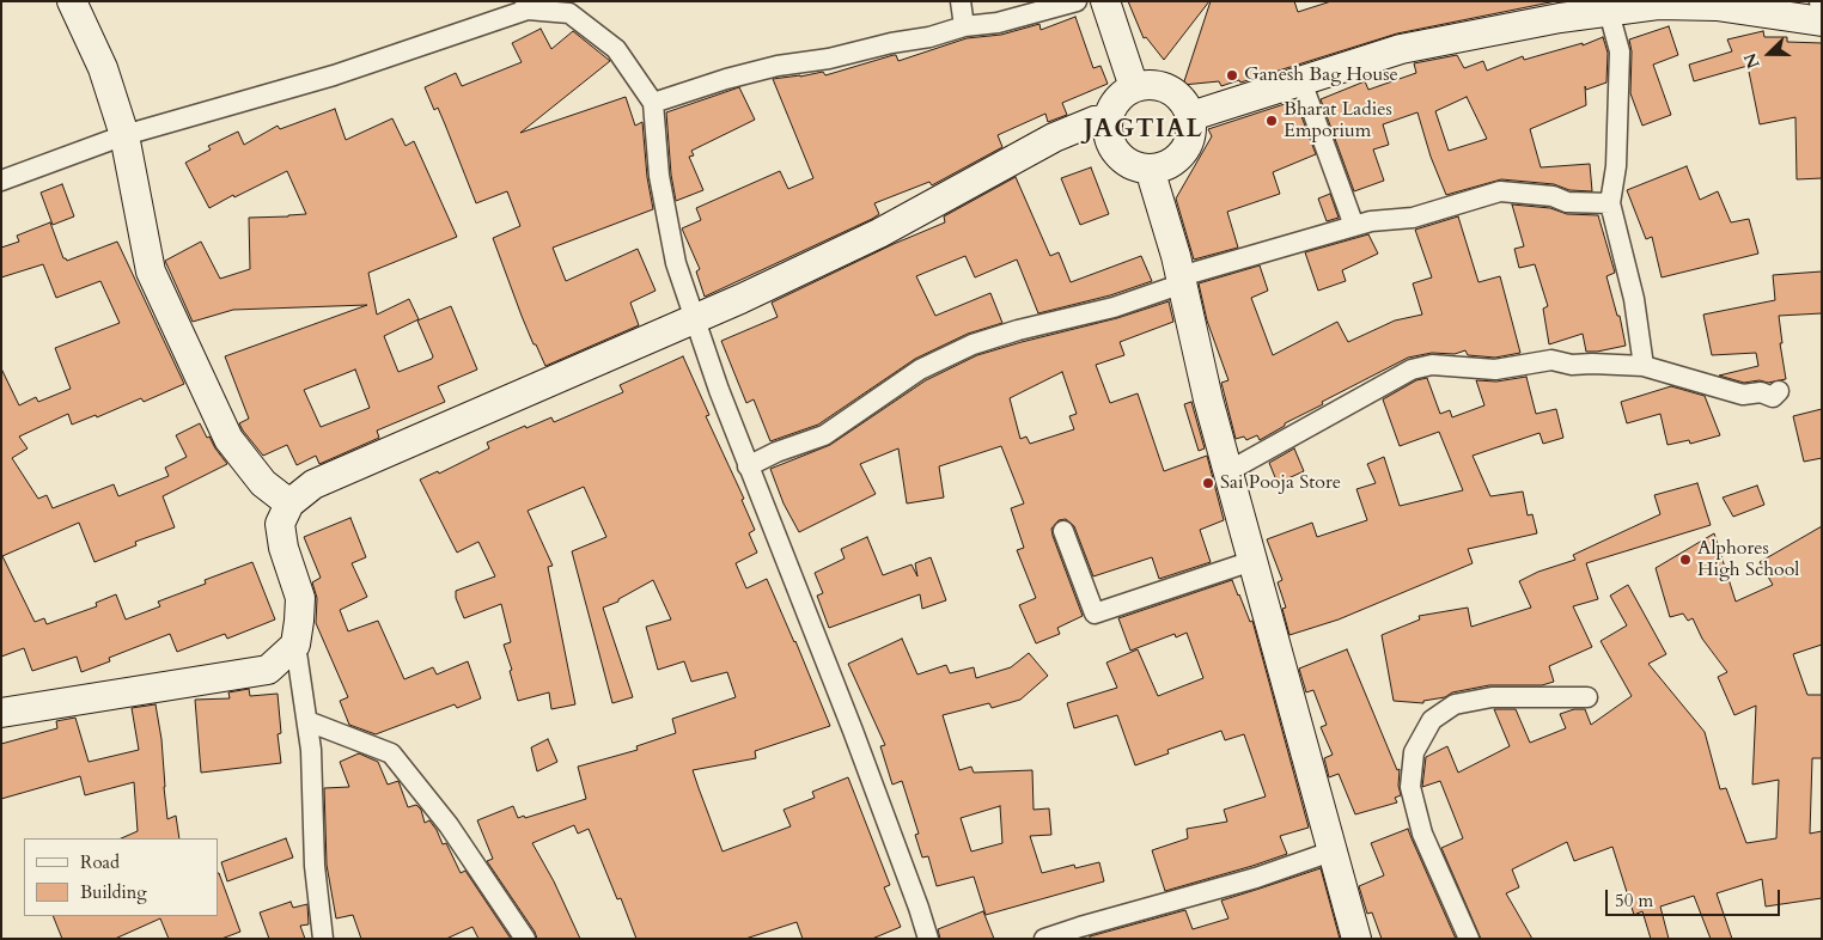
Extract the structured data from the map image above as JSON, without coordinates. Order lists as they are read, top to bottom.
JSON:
{
  "districts": ["JAGTIAL"],
  "places": [
    "Ganesh Bag House",
    "Bharat Ladies Emporium",
    "Sai Pooja Store",
    "Alphores High School"
  ],
  "legend": ["Road", "Building"],
  "scale_bar": "50 m",
  "north": "left"
}
